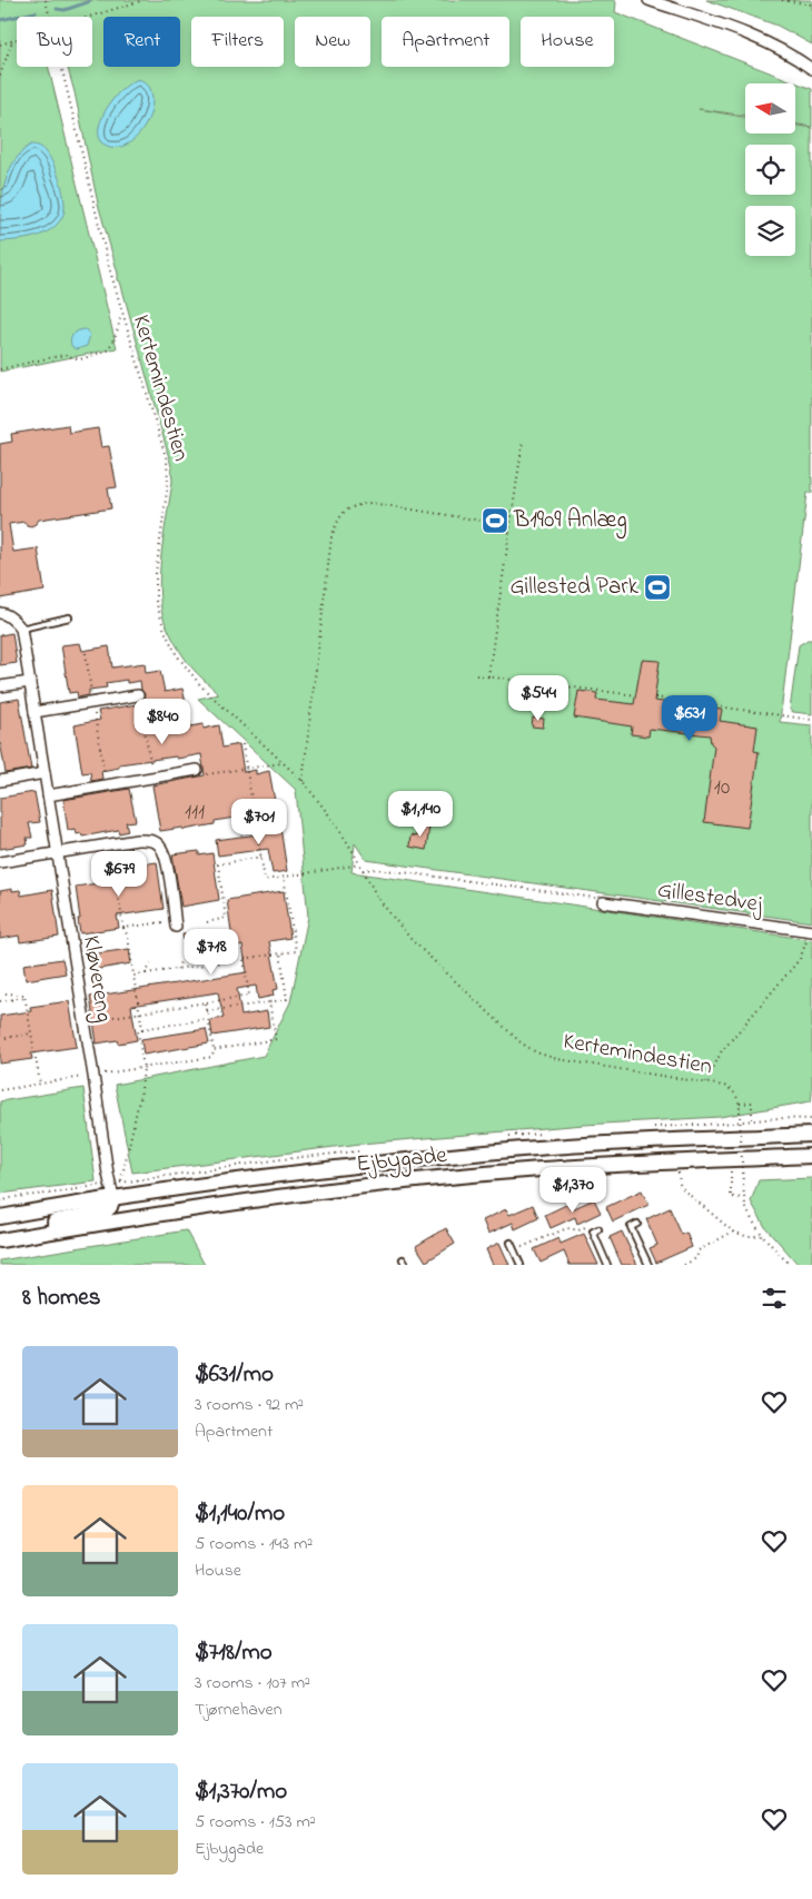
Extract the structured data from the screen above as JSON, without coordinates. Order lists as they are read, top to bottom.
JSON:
{
  "streets": {
    "main road": ["Ejbygade"],
    "street": ["Gillestedvej", "Kløvereng"],
    "path": ["Kertemindestien"]
  },
  "crossings": [
    ["Kløvereng", "Ejbygade"]
  ],
  "places": {
    "sports": ["B1909 Anlæg", "Gillested Park"]
  },
  "house_numbers": ["10", "111"],
  "north": "left",
  "page": {
    "chip": [
      "Buy",
      "Rent",
      "Filters",
      "New",
      "Apartment",
      "House"
    ],
    "price": [
      "$544",
      "$631",
      "$840",
      "$1,140",
      "$701",
      "$679",
      "$718",
      "$1,370"
    ],
    "heading": "8 homes",
    "list": [
      {
        "name": "$631/mo",
        "note": "3 rooms · 92 m² · Apartment"
      },
      {
        "name": "$1,140/mo",
        "note": "5 rooms · 143 m² · House"
      },
      {
        "name": "$718/mo",
        "note": "3 rooms · 107 m² · Tjørnehaven"
      },
      {
        "name": "$1,370/mo",
        "note": "5 rooms · 153 m² · Ejbygade"
      }
    ]
  }
}
